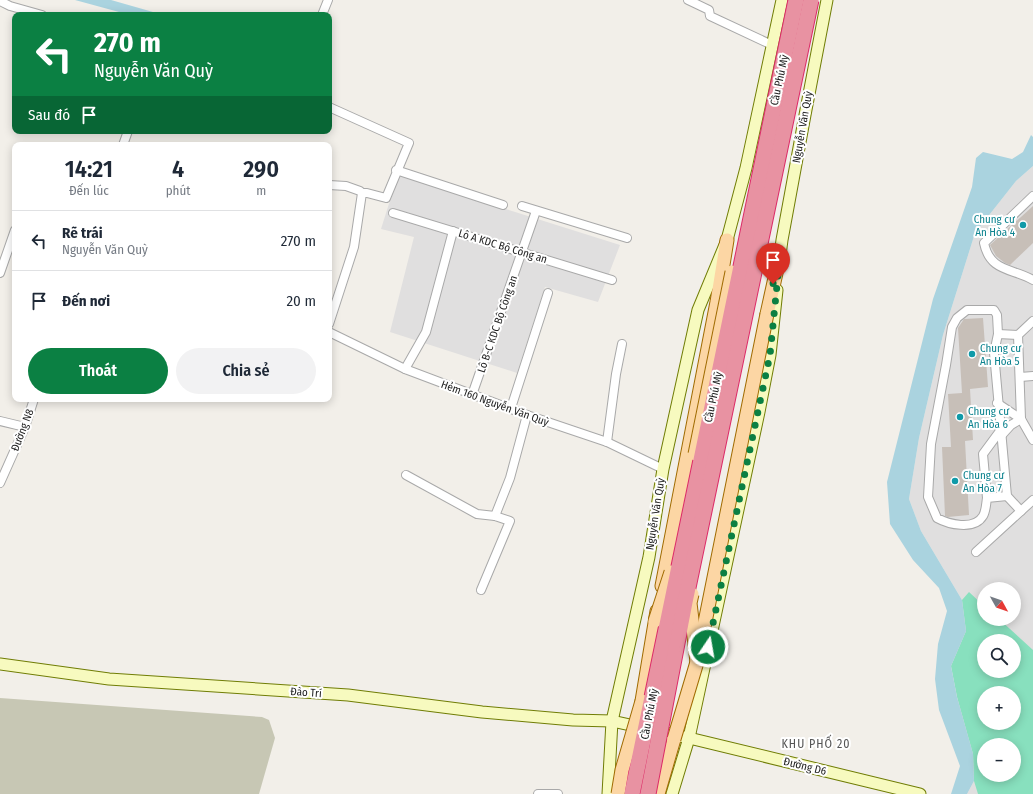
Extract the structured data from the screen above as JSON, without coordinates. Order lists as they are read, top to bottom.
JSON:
{
  "streets": {
    "highway": ["Cầu Phú Mỹ"],
    "main road": ["Nguyễn Văn Quỳ"],
    "street": [
      "Lô A KDC Bộ Công an",
      "Lô B-C KDC Bộ Công an",
      "Hẻm 160 Nguyễn Văn Quỳ",
      "Đường N8",
      "Đào Trí",
      "Đường D6"
    ]
  },
  "crossings": [
    ["Cầu Phú Mỹ", "Nguyễn Văn Quỳ"],
    ["Nguyễn Văn Quỳ", "Hẻm 160 Nguyễn Văn Quỳ"],
    ["Nguyễn Văn Quỳ", "Đào Trí"],
    ["Nguyễn Văn Quỳ", "Đường D6"],
    ["Lô A KDC Bộ Công an", "Lô B-C KDC Bộ Công an"],
    ["Lô B-C KDC Bộ Công an", "Hẻm 160 Nguyễn Văn Quỳ"],
    ["Đào Trí", "Đường D6"]
  ],
  "districts": ["KHU PHỐ 20"],
  "places": [
    "Chung cư An Hòa 4",
    "Chung cư An Hòa 5",
    "Chung cư An Hòa 6",
    "Chung cư An Hòa 7"
  ],
  "north": "bottom right",
  "page": {
    "turn": ["270 m", "Nguyễn Văn Quỳ"],
    "then": "Sau đó",
    "eta": [
      "14:21",
      "Đến lúc",
      "4",
      "phút",
      "290",
      "m"
    ],
    "list": [
      {
        "name": "Rẽ trái",
        "note": "Nguyễn Văn Quỳ",
        "value": "270 m"
      },
      {
        "name": "Đến nơi",
        "value": "20 m"
      }
    ],
    "buttons": ["Thoát", "Chia sẻ"],
    "map_buttons": ["+", "−"]
  }
}
